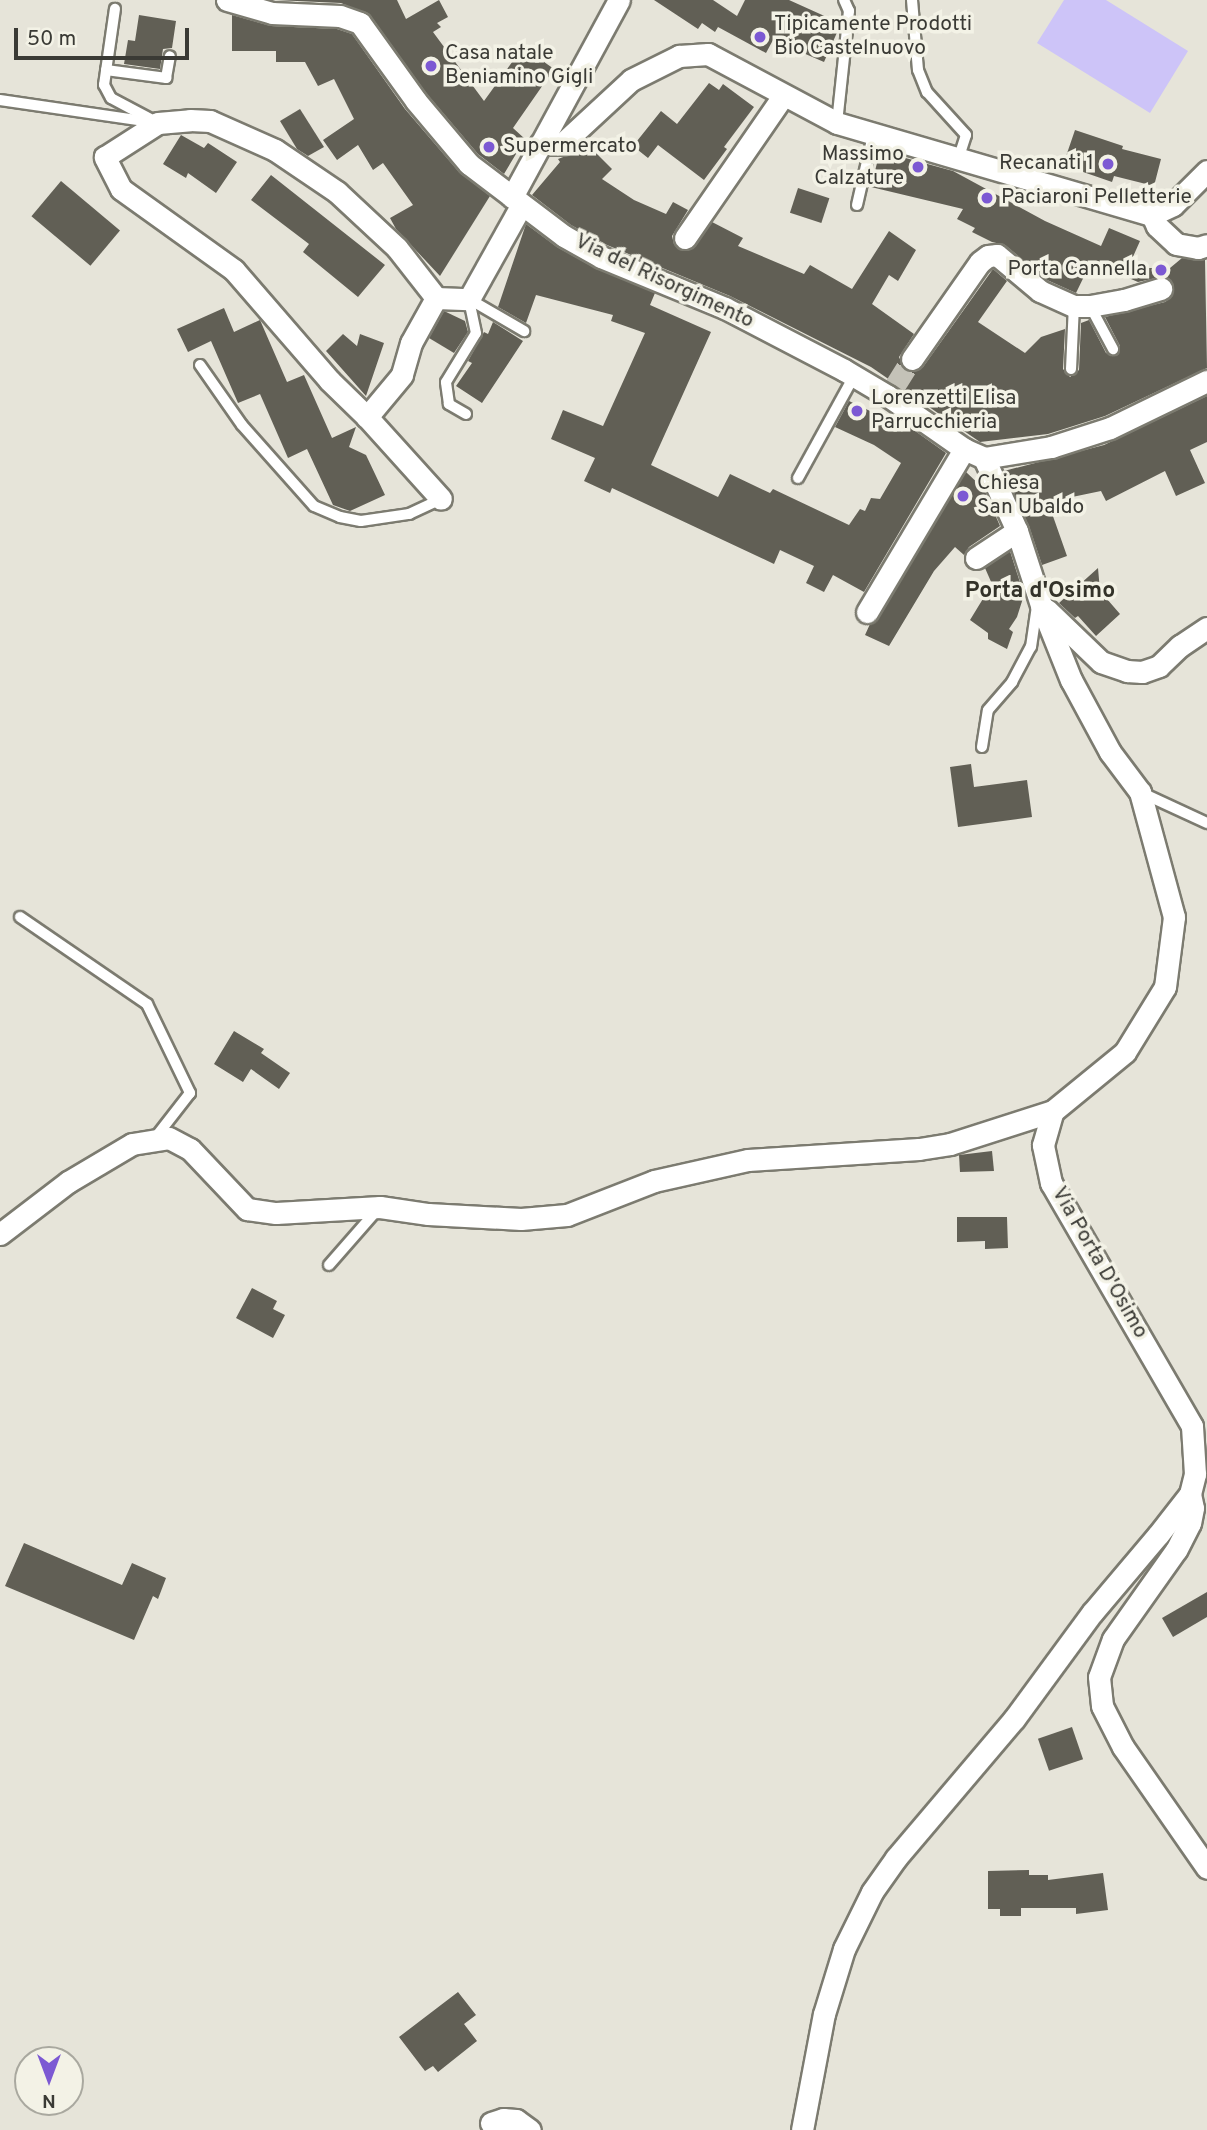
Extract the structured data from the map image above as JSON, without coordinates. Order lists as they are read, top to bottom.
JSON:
{
  "streets": {
    "street": ["Via del Risorgimento", "Via Porta D'Osimo"]
  },
  "districts": ["Porta d'Osimo"],
  "places": [
    "Tipicamente Prodotti Bio Castelnuovo",
    "Casa natale Beniamino Gigli",
    "Supermercato",
    "Recanati 1",
    "Massimo Calzature",
    "Paciaroni Pelletterie",
    "Porta Cannella",
    "Lorenzetti Elisa Parrucchieria",
    "Chiesa San Ubaldo"
  ],
  "scale_bar": "50 m",
  "north": "bottom"
}
